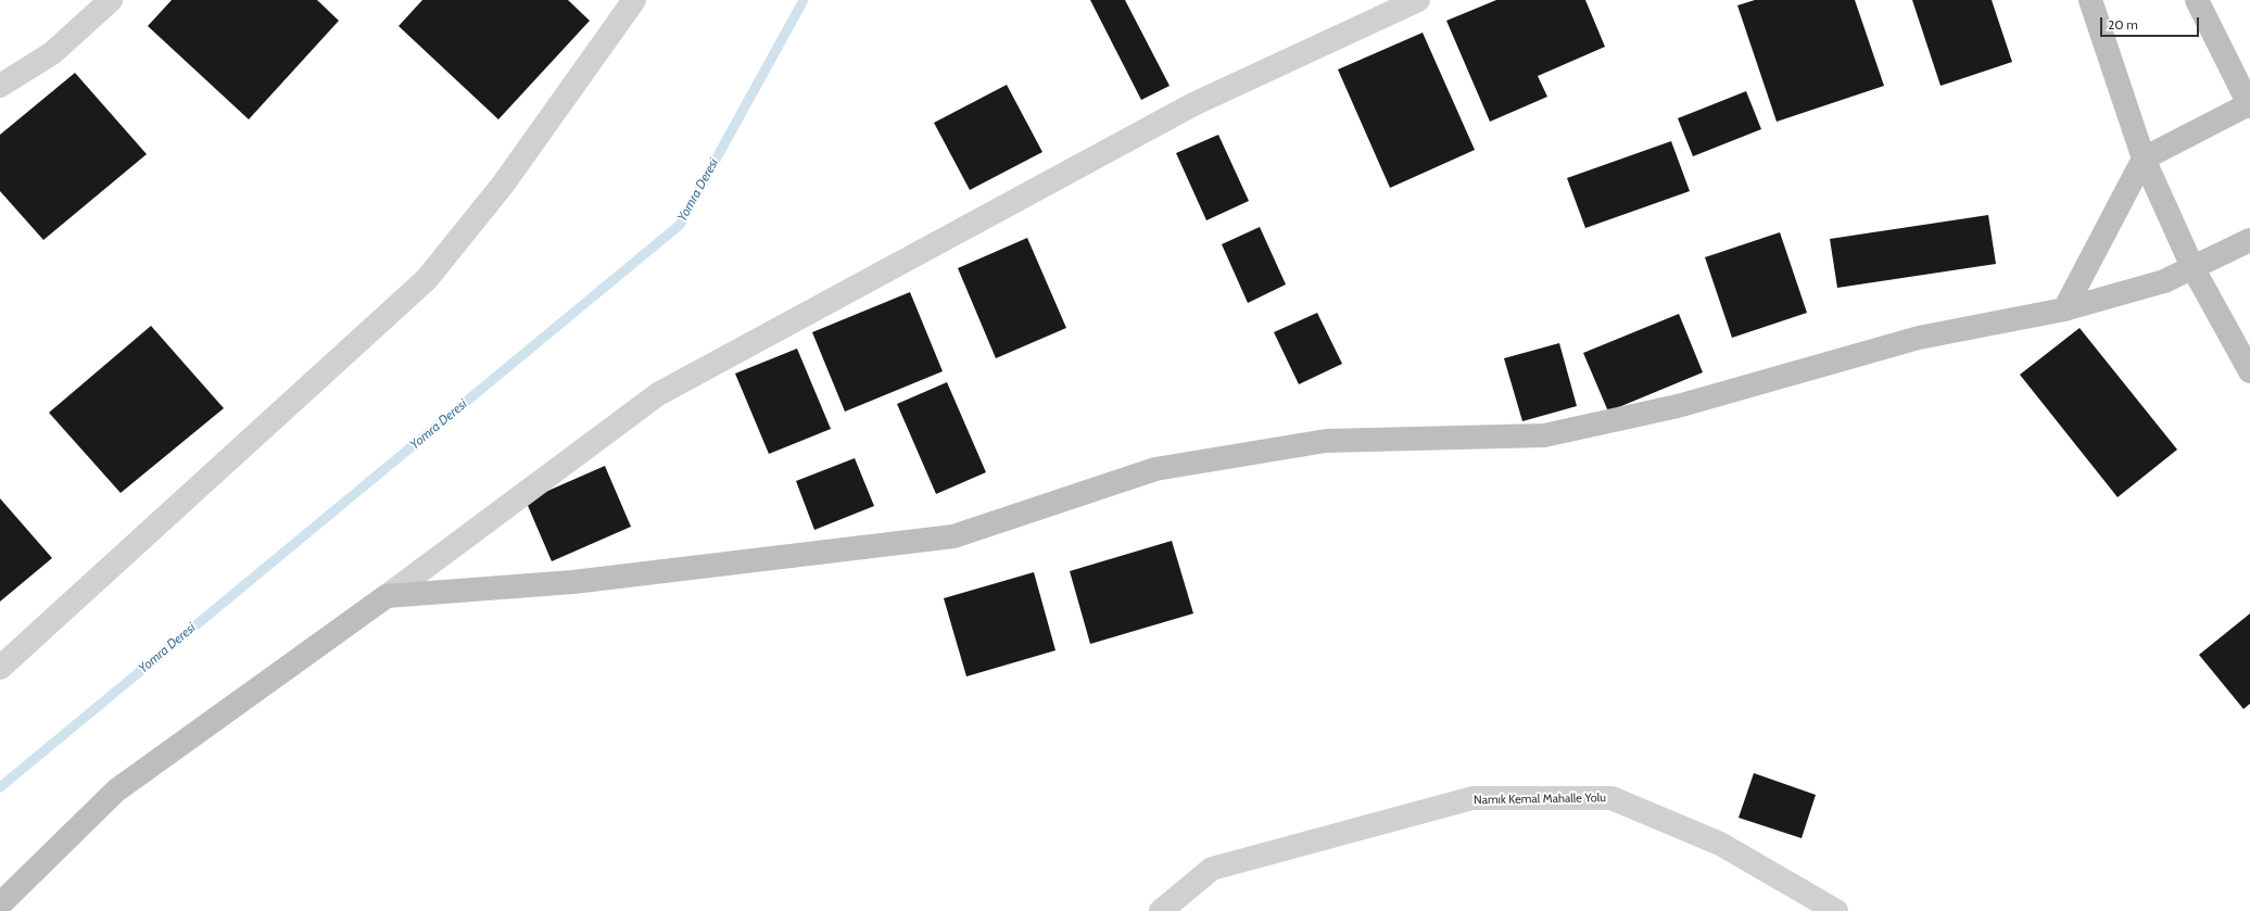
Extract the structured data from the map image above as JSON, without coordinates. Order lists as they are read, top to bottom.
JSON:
{
  "streets": {
    "street": ["Namık Kemal Mahalle Yolu"]
  },
  "water": ["Yomra Deresi"],
  "scale_bar": "20 m"
}
